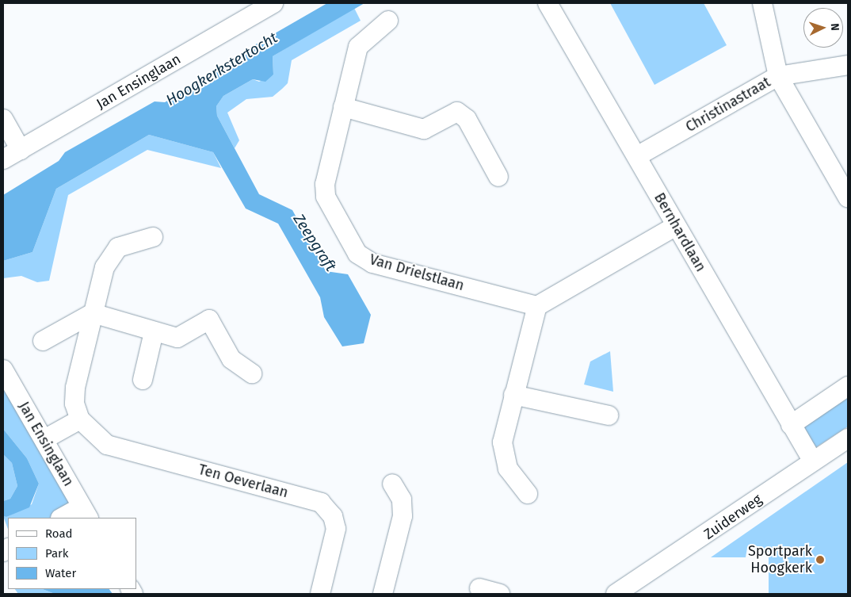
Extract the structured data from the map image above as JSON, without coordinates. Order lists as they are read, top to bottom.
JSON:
{
  "streets": {
    "street": [
      "Jan Ensinglaan",
      "Christinastraat",
      "Bernhardlaan",
      "Van Drielstlaan",
      "Ten Oeverlaan",
      "Zuiderweg"
    ]
  },
  "crossings": [
    ["Christinastraat", "Bernhardlaan"],
    ["Bernhardlaan", "Zuiderweg"]
  ],
  "water": ["Hoogkerkstertocht", "Zeepgraft"],
  "places": ["Sportpark Hoogkerk"],
  "legend": ["Road", "Park", "Water"],
  "north": "right"
}
